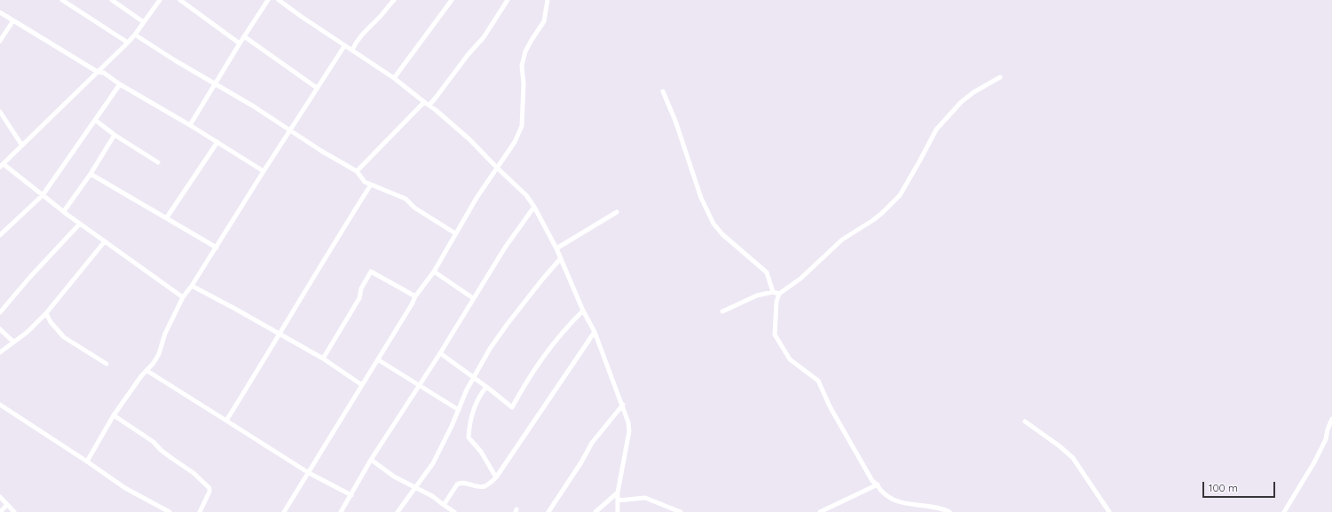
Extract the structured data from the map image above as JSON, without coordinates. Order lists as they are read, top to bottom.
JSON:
{
  "scale_bar": "100 m"
}
